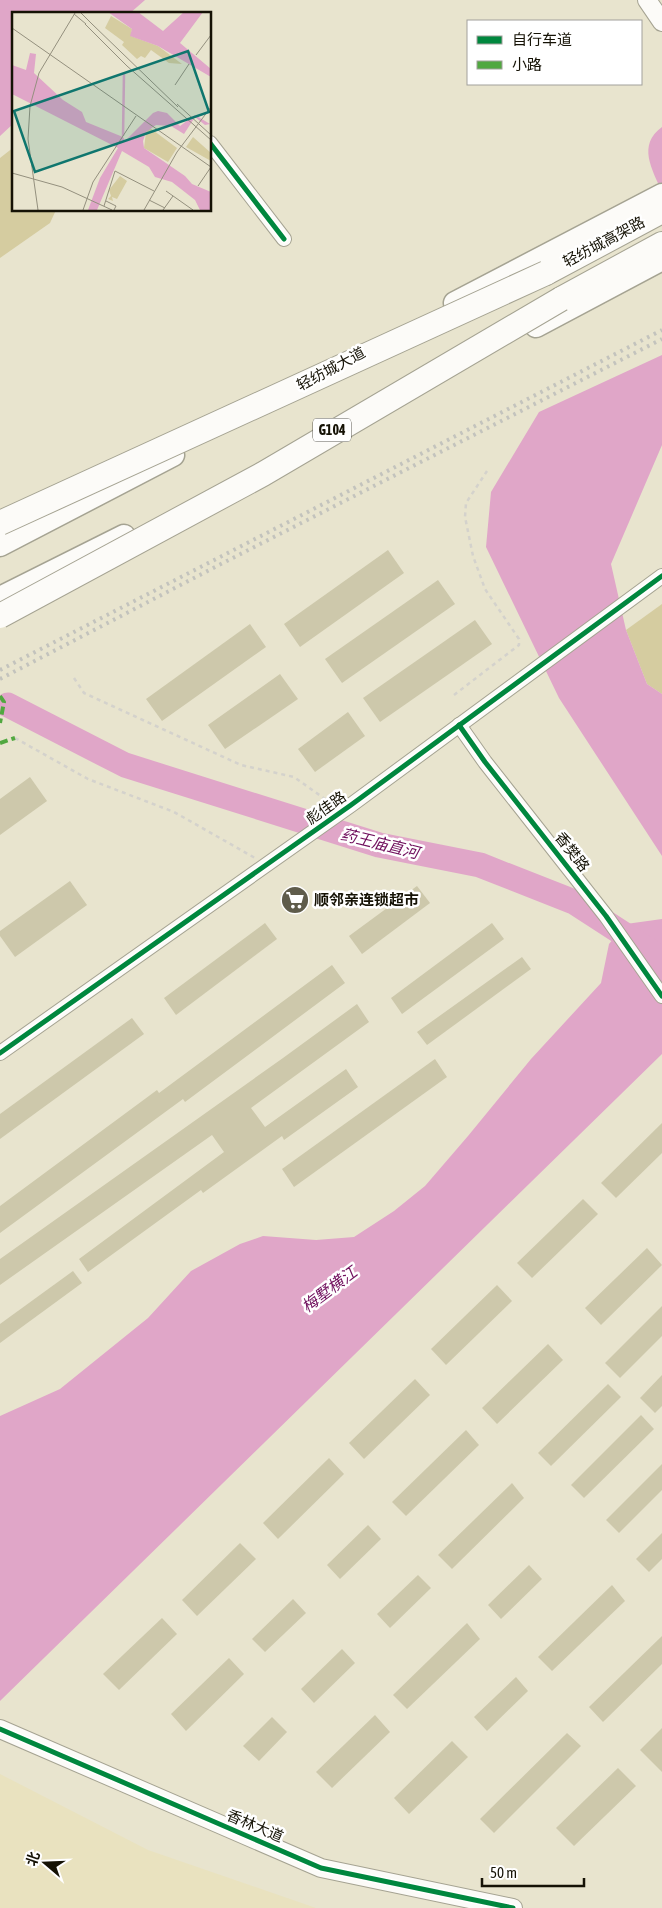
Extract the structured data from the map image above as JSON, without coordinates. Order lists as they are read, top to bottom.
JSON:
{
  "streets": {
    "highway": ["轻纺城高架路"],
    "main road": ["轻纺城大道", "G104"],
    "street": ["彪佳路", "香樊路", "香林大道"]
  },
  "crossings": [
    ["轻纺城高架路", "轻纺城大道"],
    ["彪佳路", "香樊路"]
  ],
  "water": ["药王庙直河", "梅墅横江"],
  "places": {
    "supermarket": ["顺邻亲连锁超市"]
  },
  "legend": ["自行车道", "小路"],
  "scale_bar": "50 m",
  "north": "left"
}
